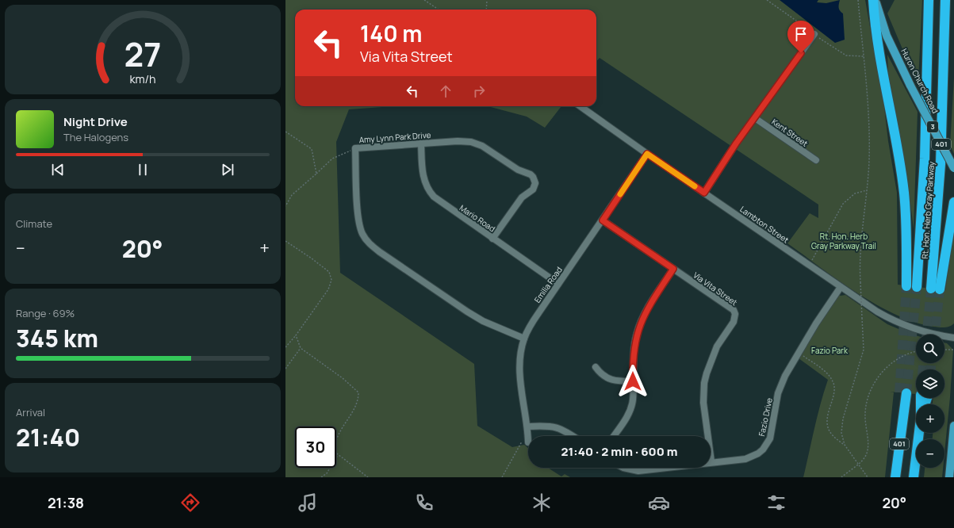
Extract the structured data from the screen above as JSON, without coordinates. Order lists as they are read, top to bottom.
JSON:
{
  "streets": {
    "highway": ["401", "Rt. Hon. Herb Gray Parkway"],
    "main road": ["Huron Church Road", "3"],
    "street": [
      "Kent Street",
      "Amy Lynn Park Drive",
      "Mario Road",
      "Lambton Street",
      "Emilia Road",
      "Via Vita Street",
      "Fazio Drive"
    ]
  },
  "crossings": [
    ["Amy Lynn Park Drive", "Mario Road"],
    ["Amy Lynn Park Drive", "Emilia Road"],
    ["Mario Road", "Emilia Road"],
    ["Lambton Street", "Emilia Road"],
    ["Lambton Street", "Fazio Drive"],
    ["Emilia Road", "Via Vita Street"],
    ["Via Vita Street", "Fazio Drive"]
  ],
  "parks": ["Rt. Hon. Herb Gray Parkway Trail", "Fazio Park"],
  "page": {
    "turn": ["140 m", "Via Vita Street"],
    "song": ["Night Drive", "The Halogens"],
    "tile": [
      "Climate",
      ["Range · 69%", "345 km"],
      ["Arrival", "21:40"]
    ],
    "heat": ["−", "20°", "+"],
    "map_buttons": ["+", "−"],
    "limit": "30",
    "trip": "21:40 · 2 min · 600 m",
    "tabs": ["21:38", "20°"],
    "gauge": ["27", "km/h"]
  }
}
